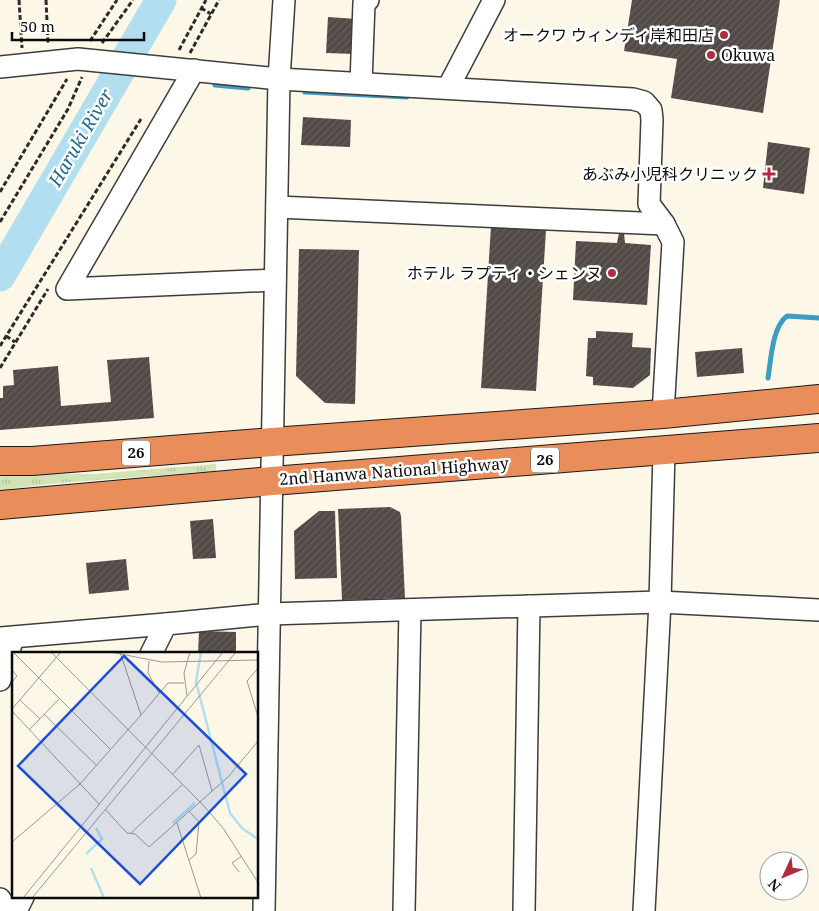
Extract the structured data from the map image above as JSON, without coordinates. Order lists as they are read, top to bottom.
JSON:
{
  "streets": {
    "highway": ["26", "2nd Hanwa National Highway"]
  },
  "water": ["Haruki River"],
  "places": {
    "other": ["オークワ ウィンディ岸和田店", "Okuwa", "ホテル ラプティ・シェンヌ"],
    "health": ["あぶみ小児科クリニック"]
  },
  "scale_bar": "50 m",
  "north": "bottom left"
}
